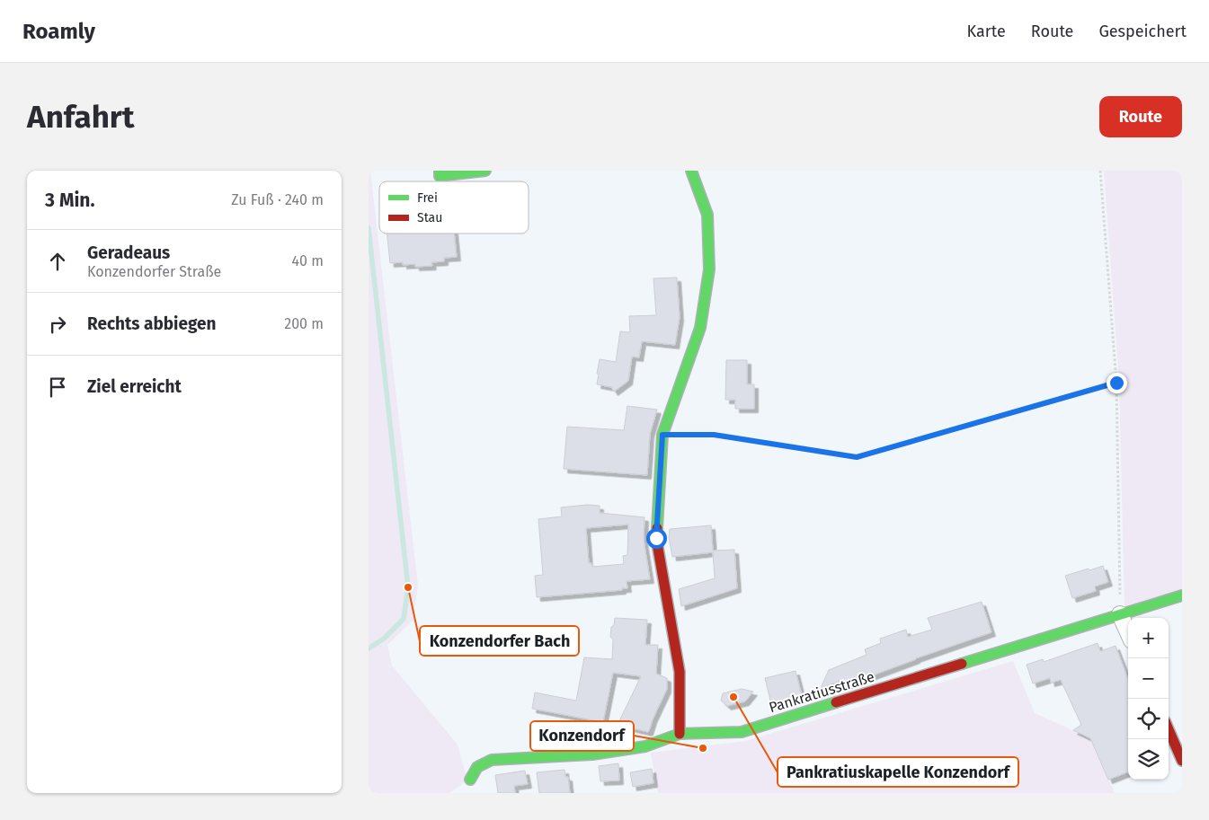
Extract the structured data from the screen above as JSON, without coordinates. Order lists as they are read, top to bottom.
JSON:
{
  "streets": {
    "street": ["Pankratiusstraße"]
  },
  "places": ["Konzendorfer Bach", "Pankratiuskapelle Konzendorf", "Konzendorf"],
  "legend": ["Frei", "Stau"],
  "page": {
    "header": "Roamly",
    "nav": ["Karte", "Route", "Gespeichert"],
    "buttons": "Route",
    "title": "Anfahrt",
    "heading": ["3 Min.", "Zu Fuß · 240 m"],
    "list": [
      ["Geradeaus", "Konzendorfer Straße", "40 m"],
      ["Rechts abbiegen", "200 m"],
      "Ziel erreicht"
    ],
    "map_buttons": ["+", "−"]
  }
}
